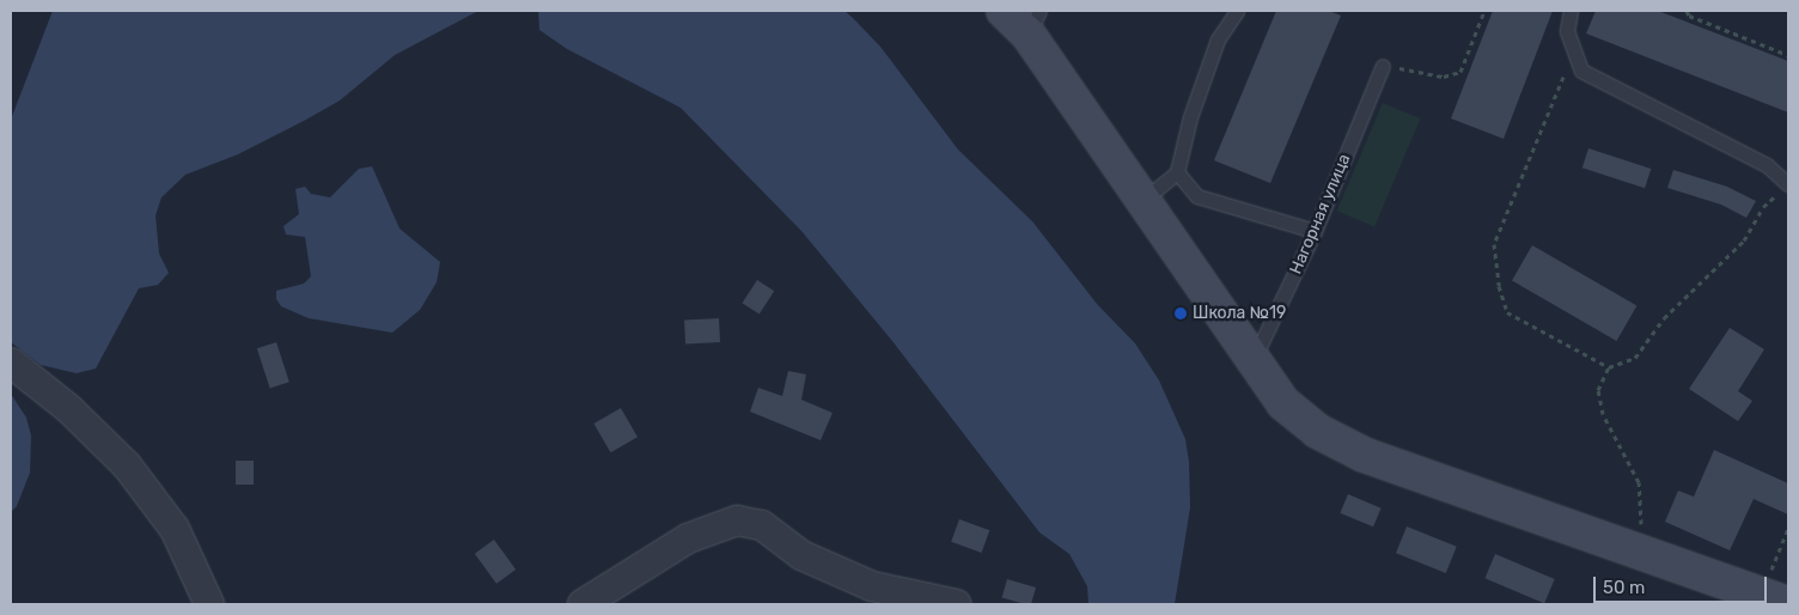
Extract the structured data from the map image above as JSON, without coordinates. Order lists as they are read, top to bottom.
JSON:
{
  "streets": {
    "lane": ["Нагорная улица"]
  },
  "places": ["Школа №19"],
  "scale_bar": "50 m"
}
